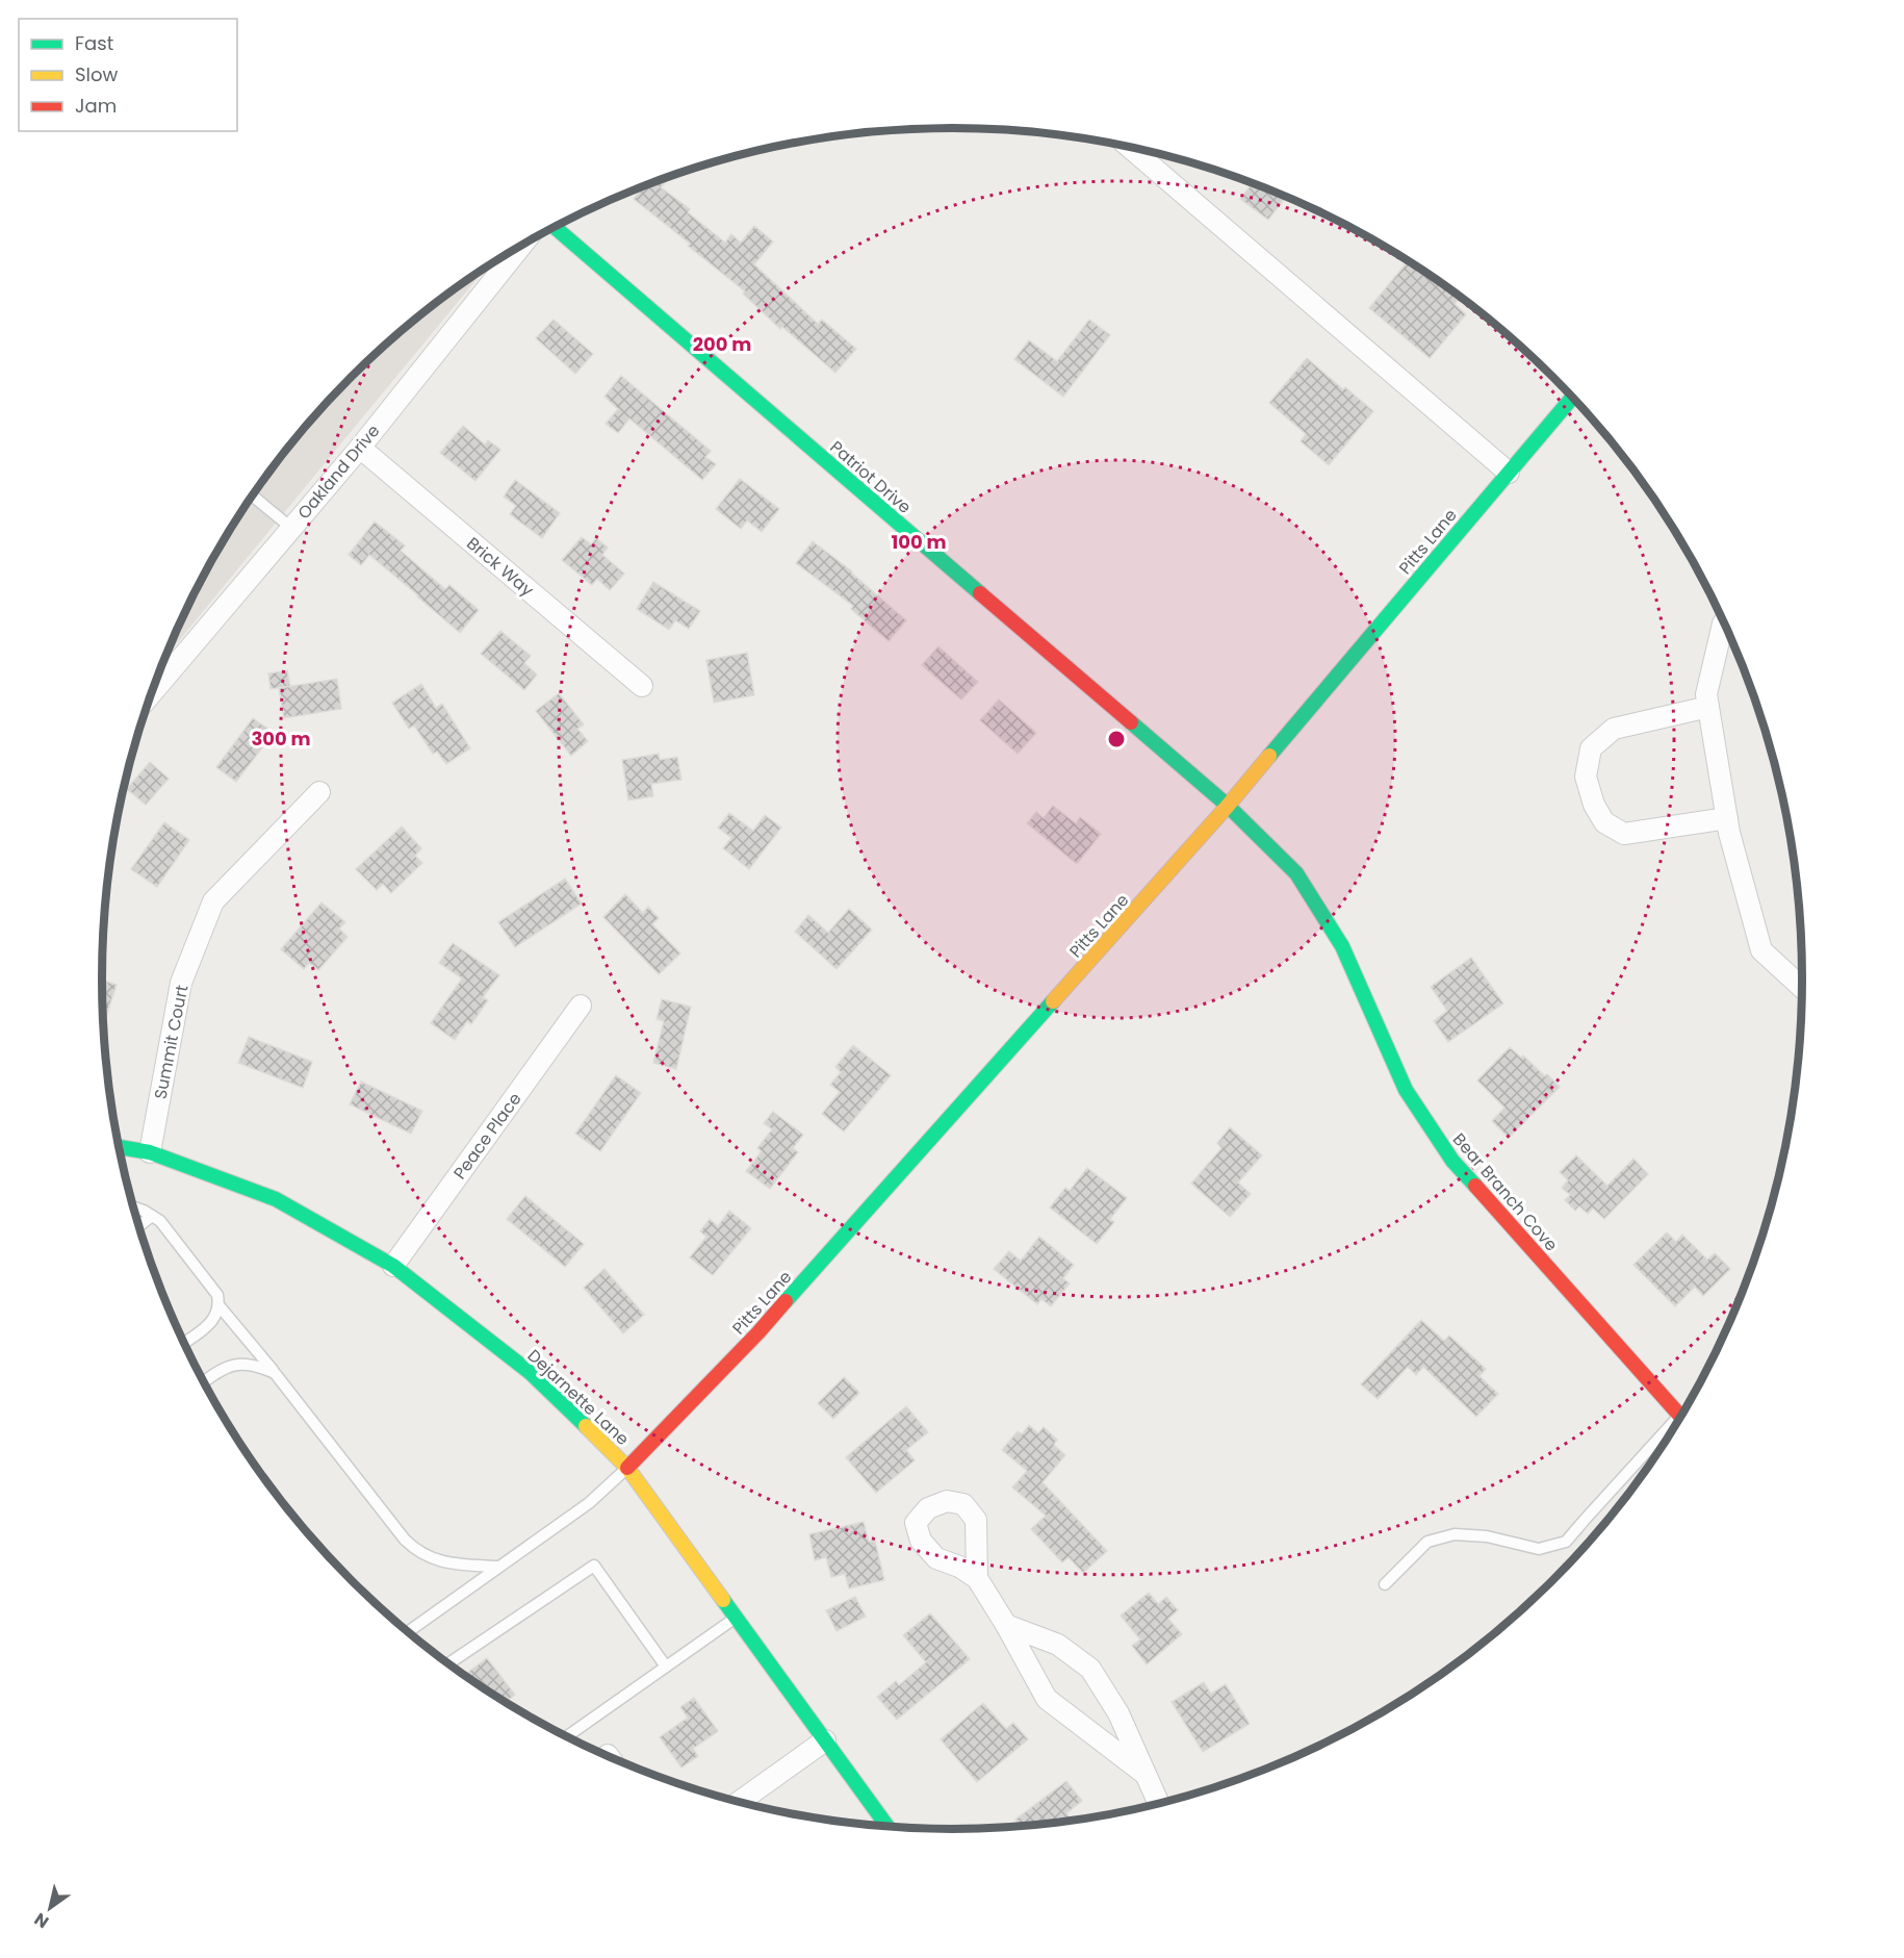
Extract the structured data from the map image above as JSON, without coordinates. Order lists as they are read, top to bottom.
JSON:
{
  "streets": {
    "street": [
      "Oakland Drive",
      "Patriot Drive",
      "Pitts Lane",
      "Brick Way",
      "Summit Court",
      "Peace Place",
      "Bear Branch Cove",
      "Dejarnette Lane"
    ]
  },
  "crossings": [
    ["Oakland Drive", "Brick Way"],
    ["Patriot Drive", "Pitts Lane"],
    ["Patriot Drive", "Bear Branch Cove"],
    ["Pitts Lane", "Bear Branch Cove"],
    ["Pitts Lane", "Dejarnette Lane"],
    ["Summit Court", "Dejarnette Lane"],
    ["Peace Place", "Dejarnette Lane"]
  ],
  "legend": ["Fast", "Slow", "Jam"],
  "north": "bottom left",
  "rings": ["200 m", "100 m", "300 m"]
}
